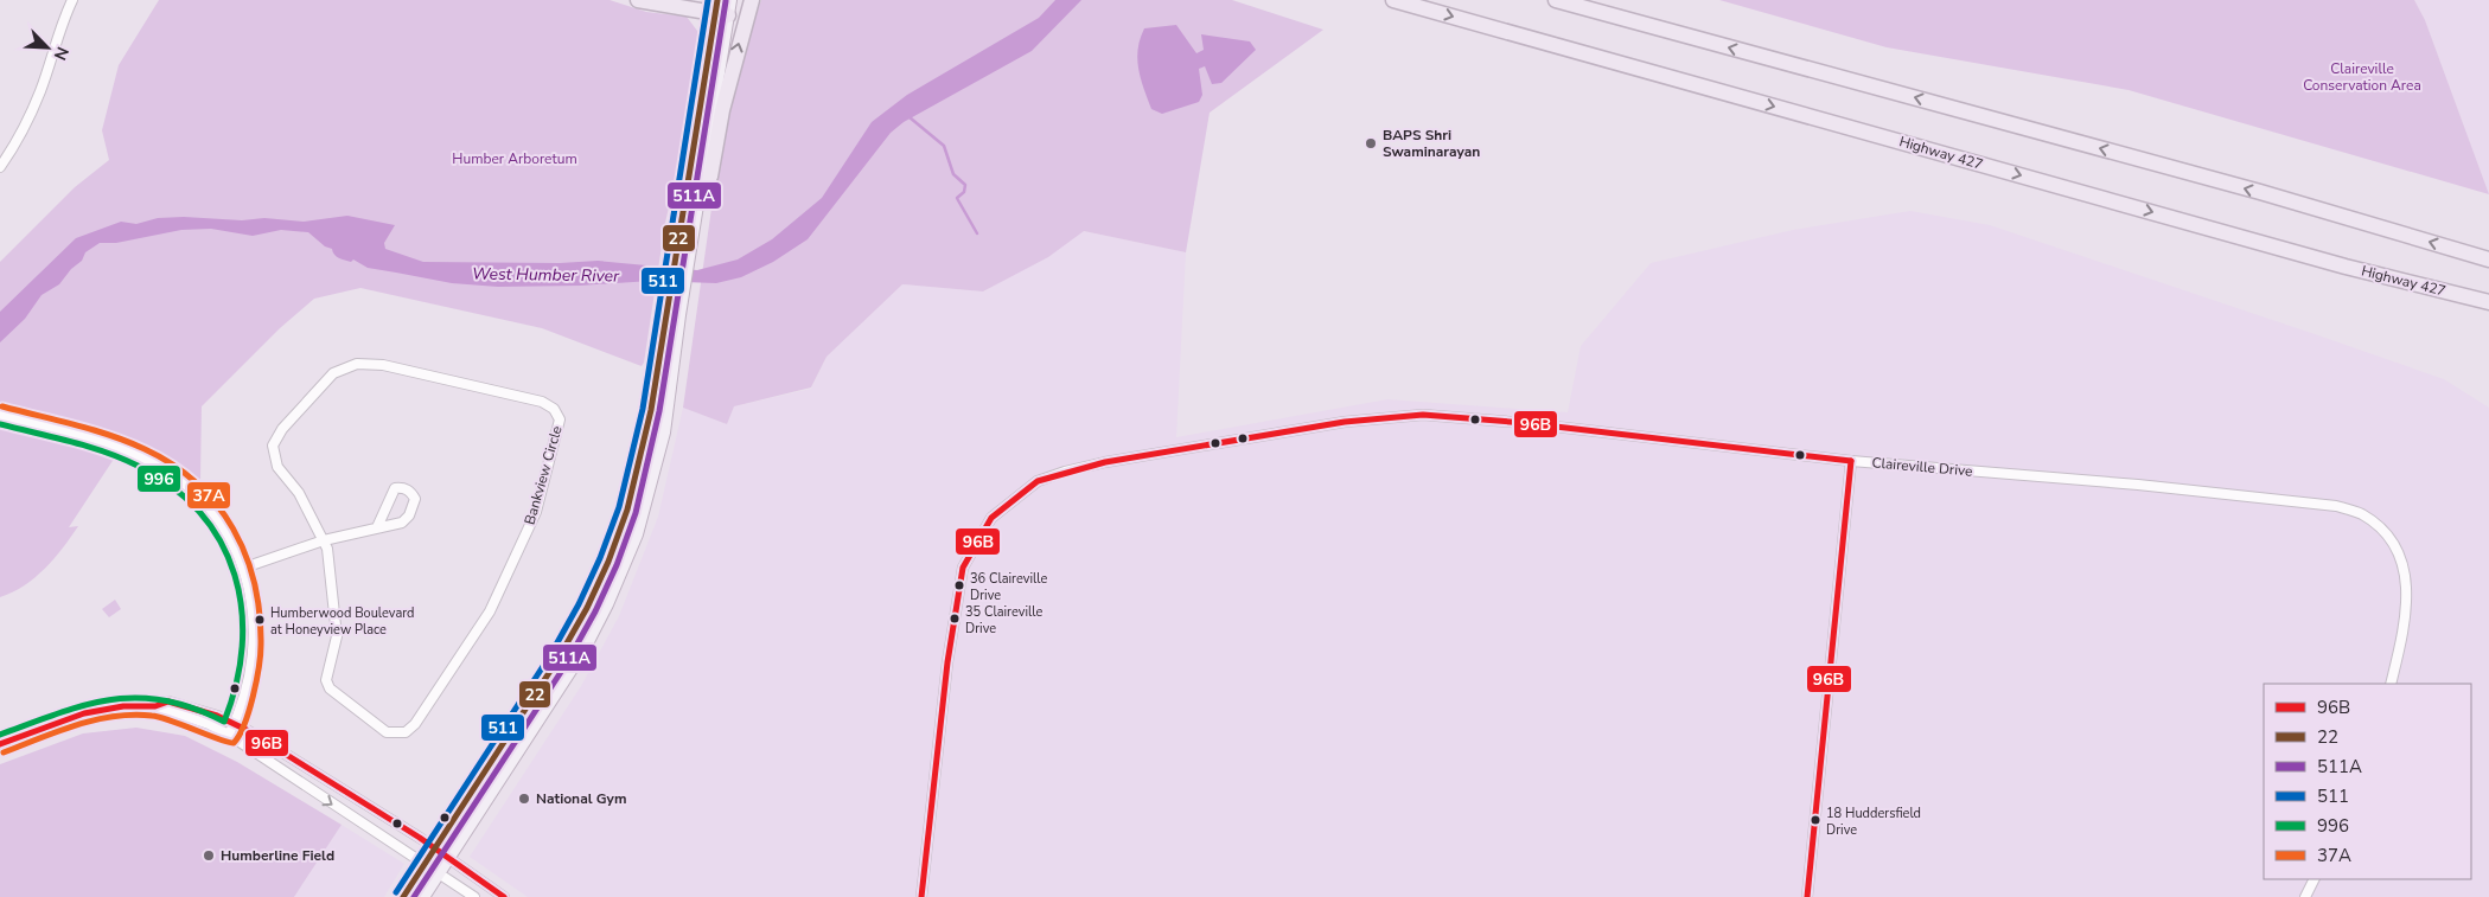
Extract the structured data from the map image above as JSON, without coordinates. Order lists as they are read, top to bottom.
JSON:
{
  "streets": {
    "highway": ["Highway 427"],
    "street": ["Claireville Drive", "Bankview Circle"]
  },
  "water": ["West Humber River"],
  "parks": ["Claireville Conservation Area", "Humber Arboretum"],
  "places": [
    "BAPS Shri Swaminarayan",
    "36 Claireville Drive",
    "35 Claireville Drive",
    "Humberwood Boulevard at Honeyview Place",
    "National Gym",
    "18 Huddersfield Drive",
    "Humberline Field"
  ],
  "lines": [
    "transit line 22",
    "transit line 511",
    "transit line 511A",
    "transit line 37A",
    "transit line 96B",
    "transit line 996"
  ],
  "legend": [
    "96B",
    "22",
    "511A",
    "511",
    "996",
    "37A"
  ],
  "north": "bottom right"
}
